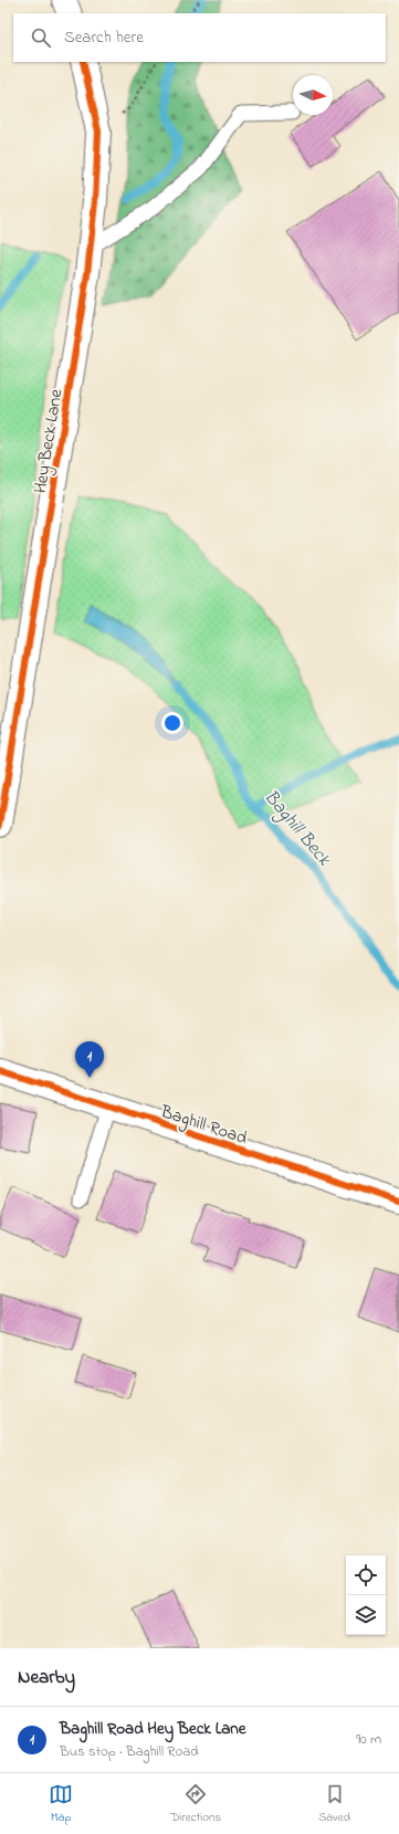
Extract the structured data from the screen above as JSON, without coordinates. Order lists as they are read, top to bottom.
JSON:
{
  "streets": {
    "street": ["Hey Beck Lane", "Baghill Road"]
  },
  "water": ["Baghill Beck"],
  "north": "right",
  "page": {
    "search": "Search here",
    "pins": "1",
    "heading": "Nearby",
    "list": [
      {
        "mark": "1",
        "name": "Baghill Road Hey Beck Lane",
        "note": "Bus stop · Baghill Road",
        "value": "90 m"
      }
    ],
    "nav": ["Map", "Directions", "Saved"]
  }
}
